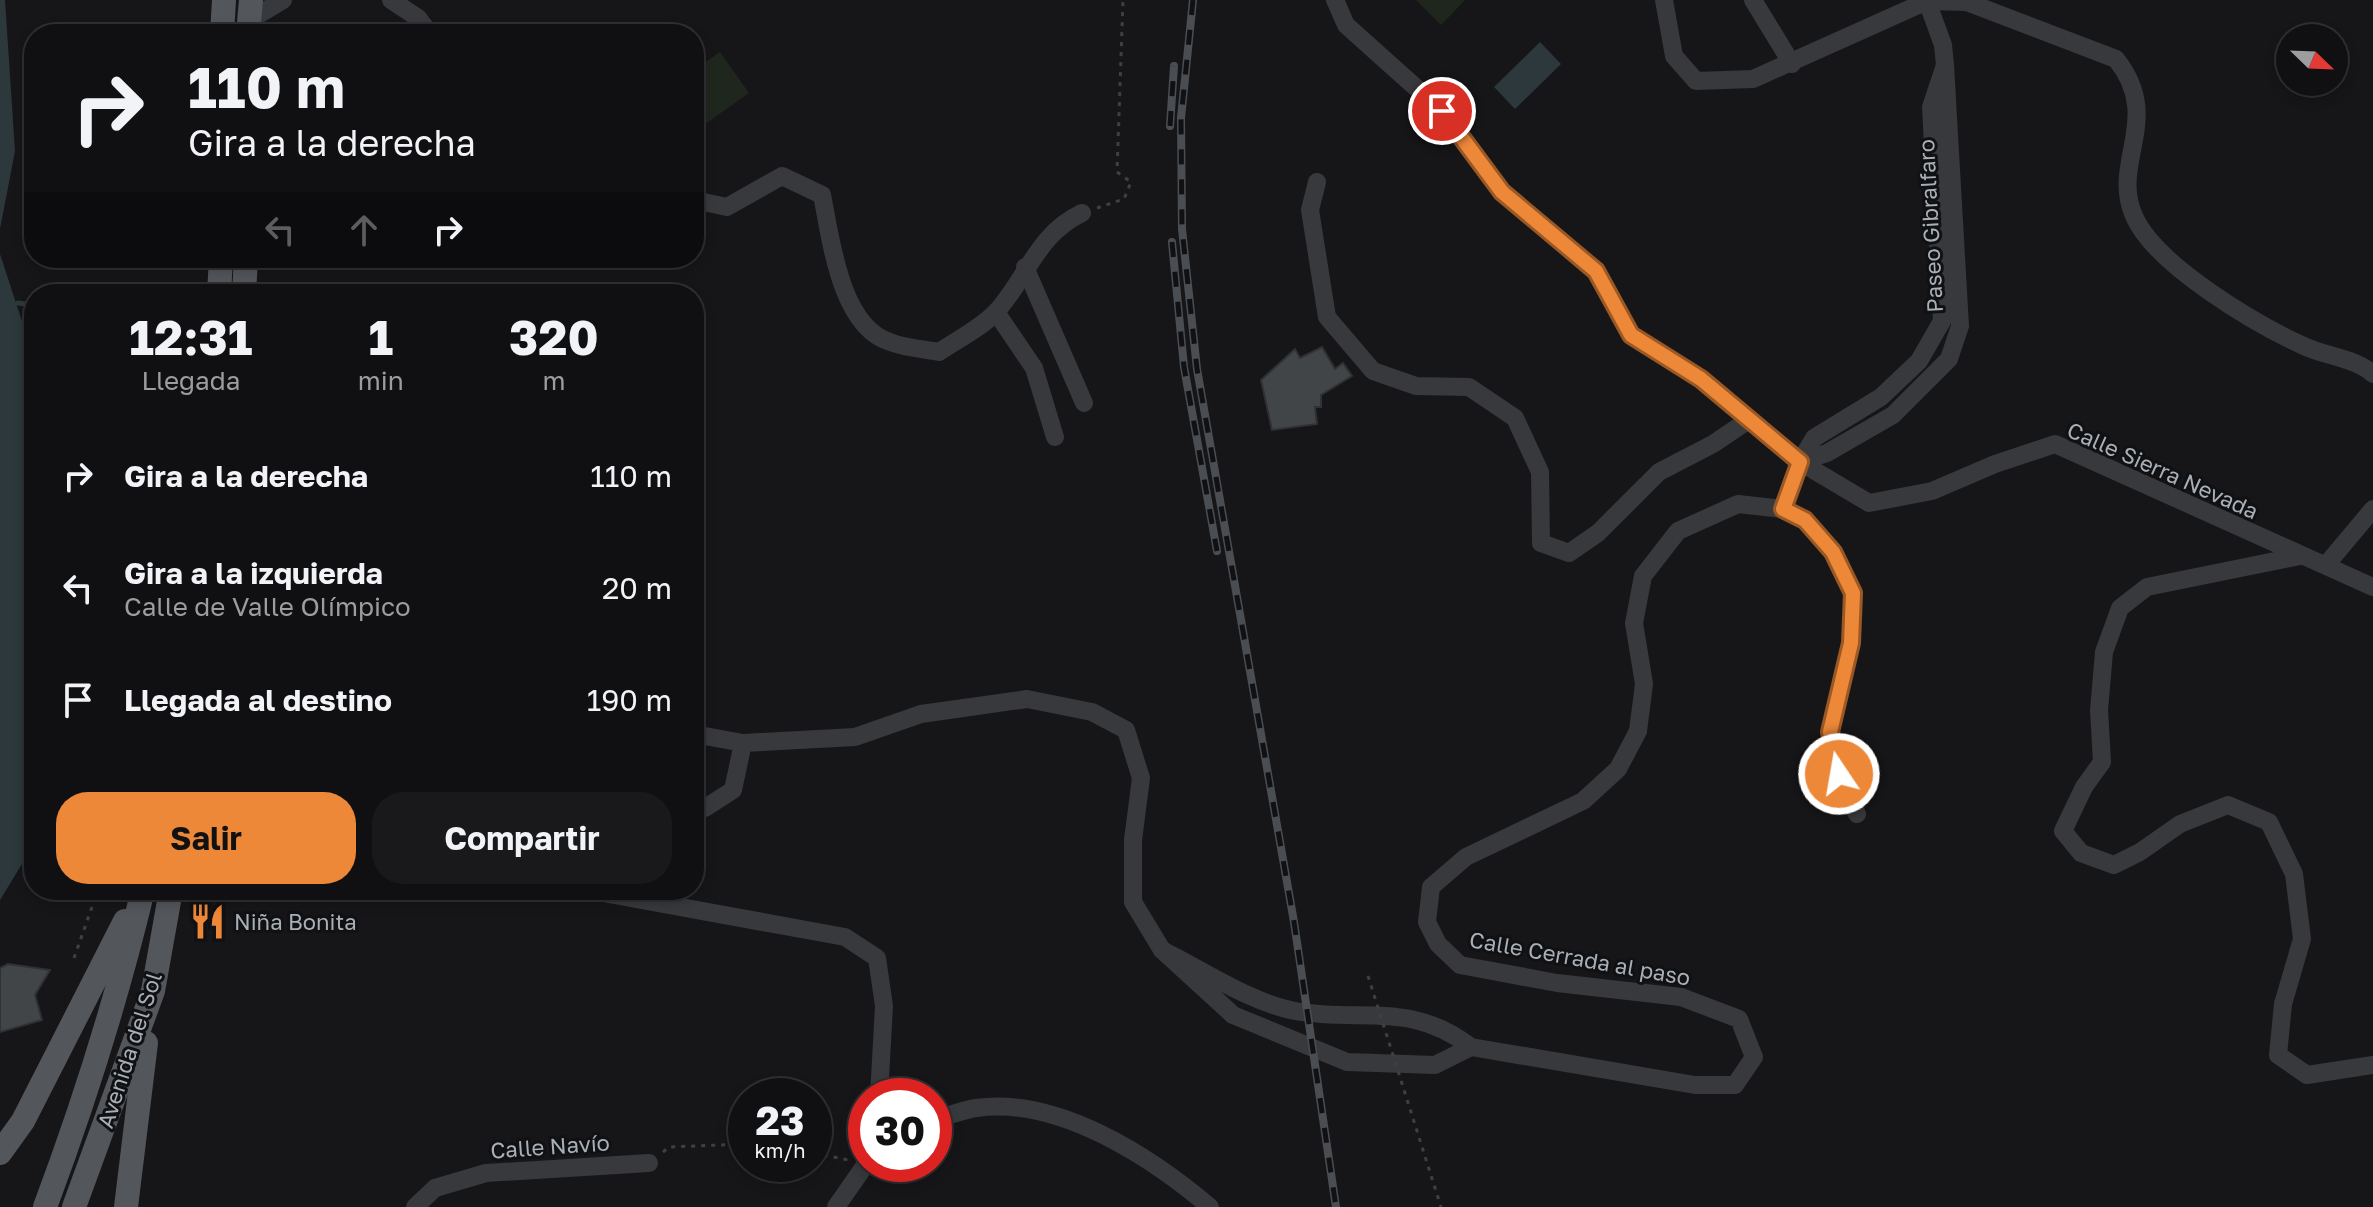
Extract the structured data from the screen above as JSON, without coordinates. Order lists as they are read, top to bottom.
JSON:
{
  "streets": {
    "main road": ["Avenida del Sol"],
    "street": [
      "Paseo Gibralfaro",
      "Calle Sierra Nevada",
      "Calle Cerrada al paso",
      "Calle Navío"
    ]
  },
  "crossings": [
    ["Paseo Gibralfaro", "Calle Sierra Nevada"],
    ["Paseo Gibralfaro", "Calle Cerrada al paso"]
  ],
  "places": {
    "restaurant": ["Niña Bonita"]
  },
  "north": "bottom right",
  "page": {
    "turn": ["110 m", "Gira a la derecha"],
    "eta": [
      "12:31",
      "Llegada",
      "1",
      "min",
      "320",
      "m"
    ],
    "list": [
      {
        "name": "Gira a la derecha",
        "value": "110 m"
      },
      {
        "name": "Gira a la izquierda",
        "note": "Calle de Valle Olímpico",
        "value": "20 m"
      },
      {
        "name": "Llegada al destino",
        "value": "190 m"
      }
    ],
    "buttons": ["Salir", "Compartir"],
    "speed": "23 km/h",
    "limit": "30"
  }
}
